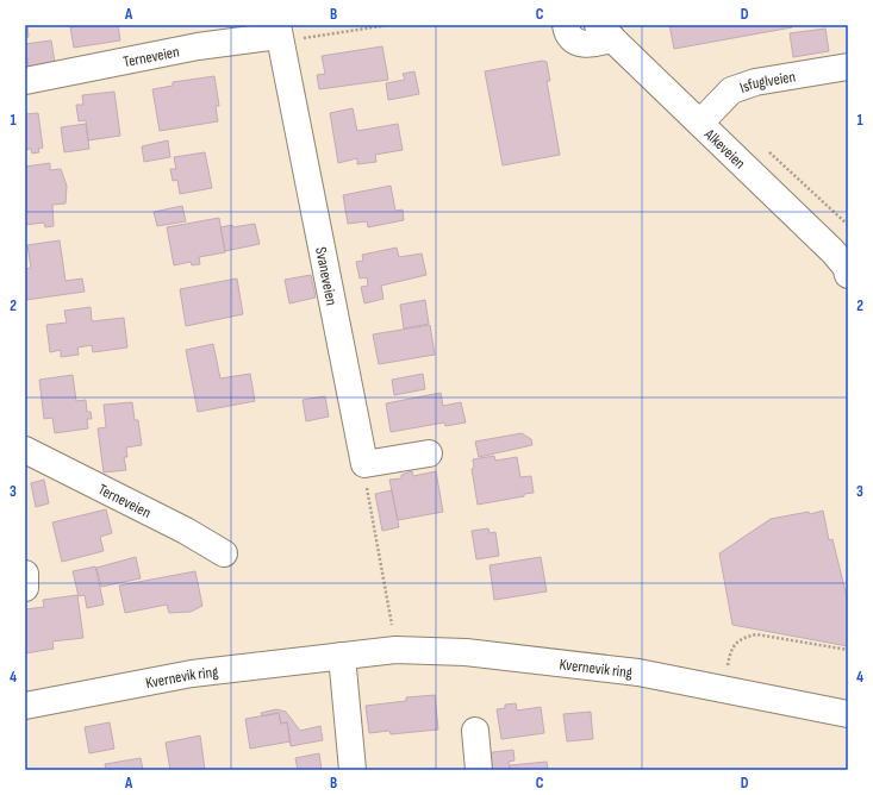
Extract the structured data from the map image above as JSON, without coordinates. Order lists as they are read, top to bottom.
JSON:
{
  "streets": {
    "street": [
      "Terneveien",
      "Isfuglveien",
      "Alkeveien",
      "Svaneveien",
      "Kvernevik ring"
    ]
  },
  "crossings": [
    ["Terneveien", "Svaneveien"],
    ["Isfuglveien", "Alkeveien"]
  ],
  "grid": {
    "columns": [
      "A",
      "B",
      "C",
      "D"
    ],
    "rows": [
      "1",
      "2",
      "3",
      "4"
    ]
  }
}
